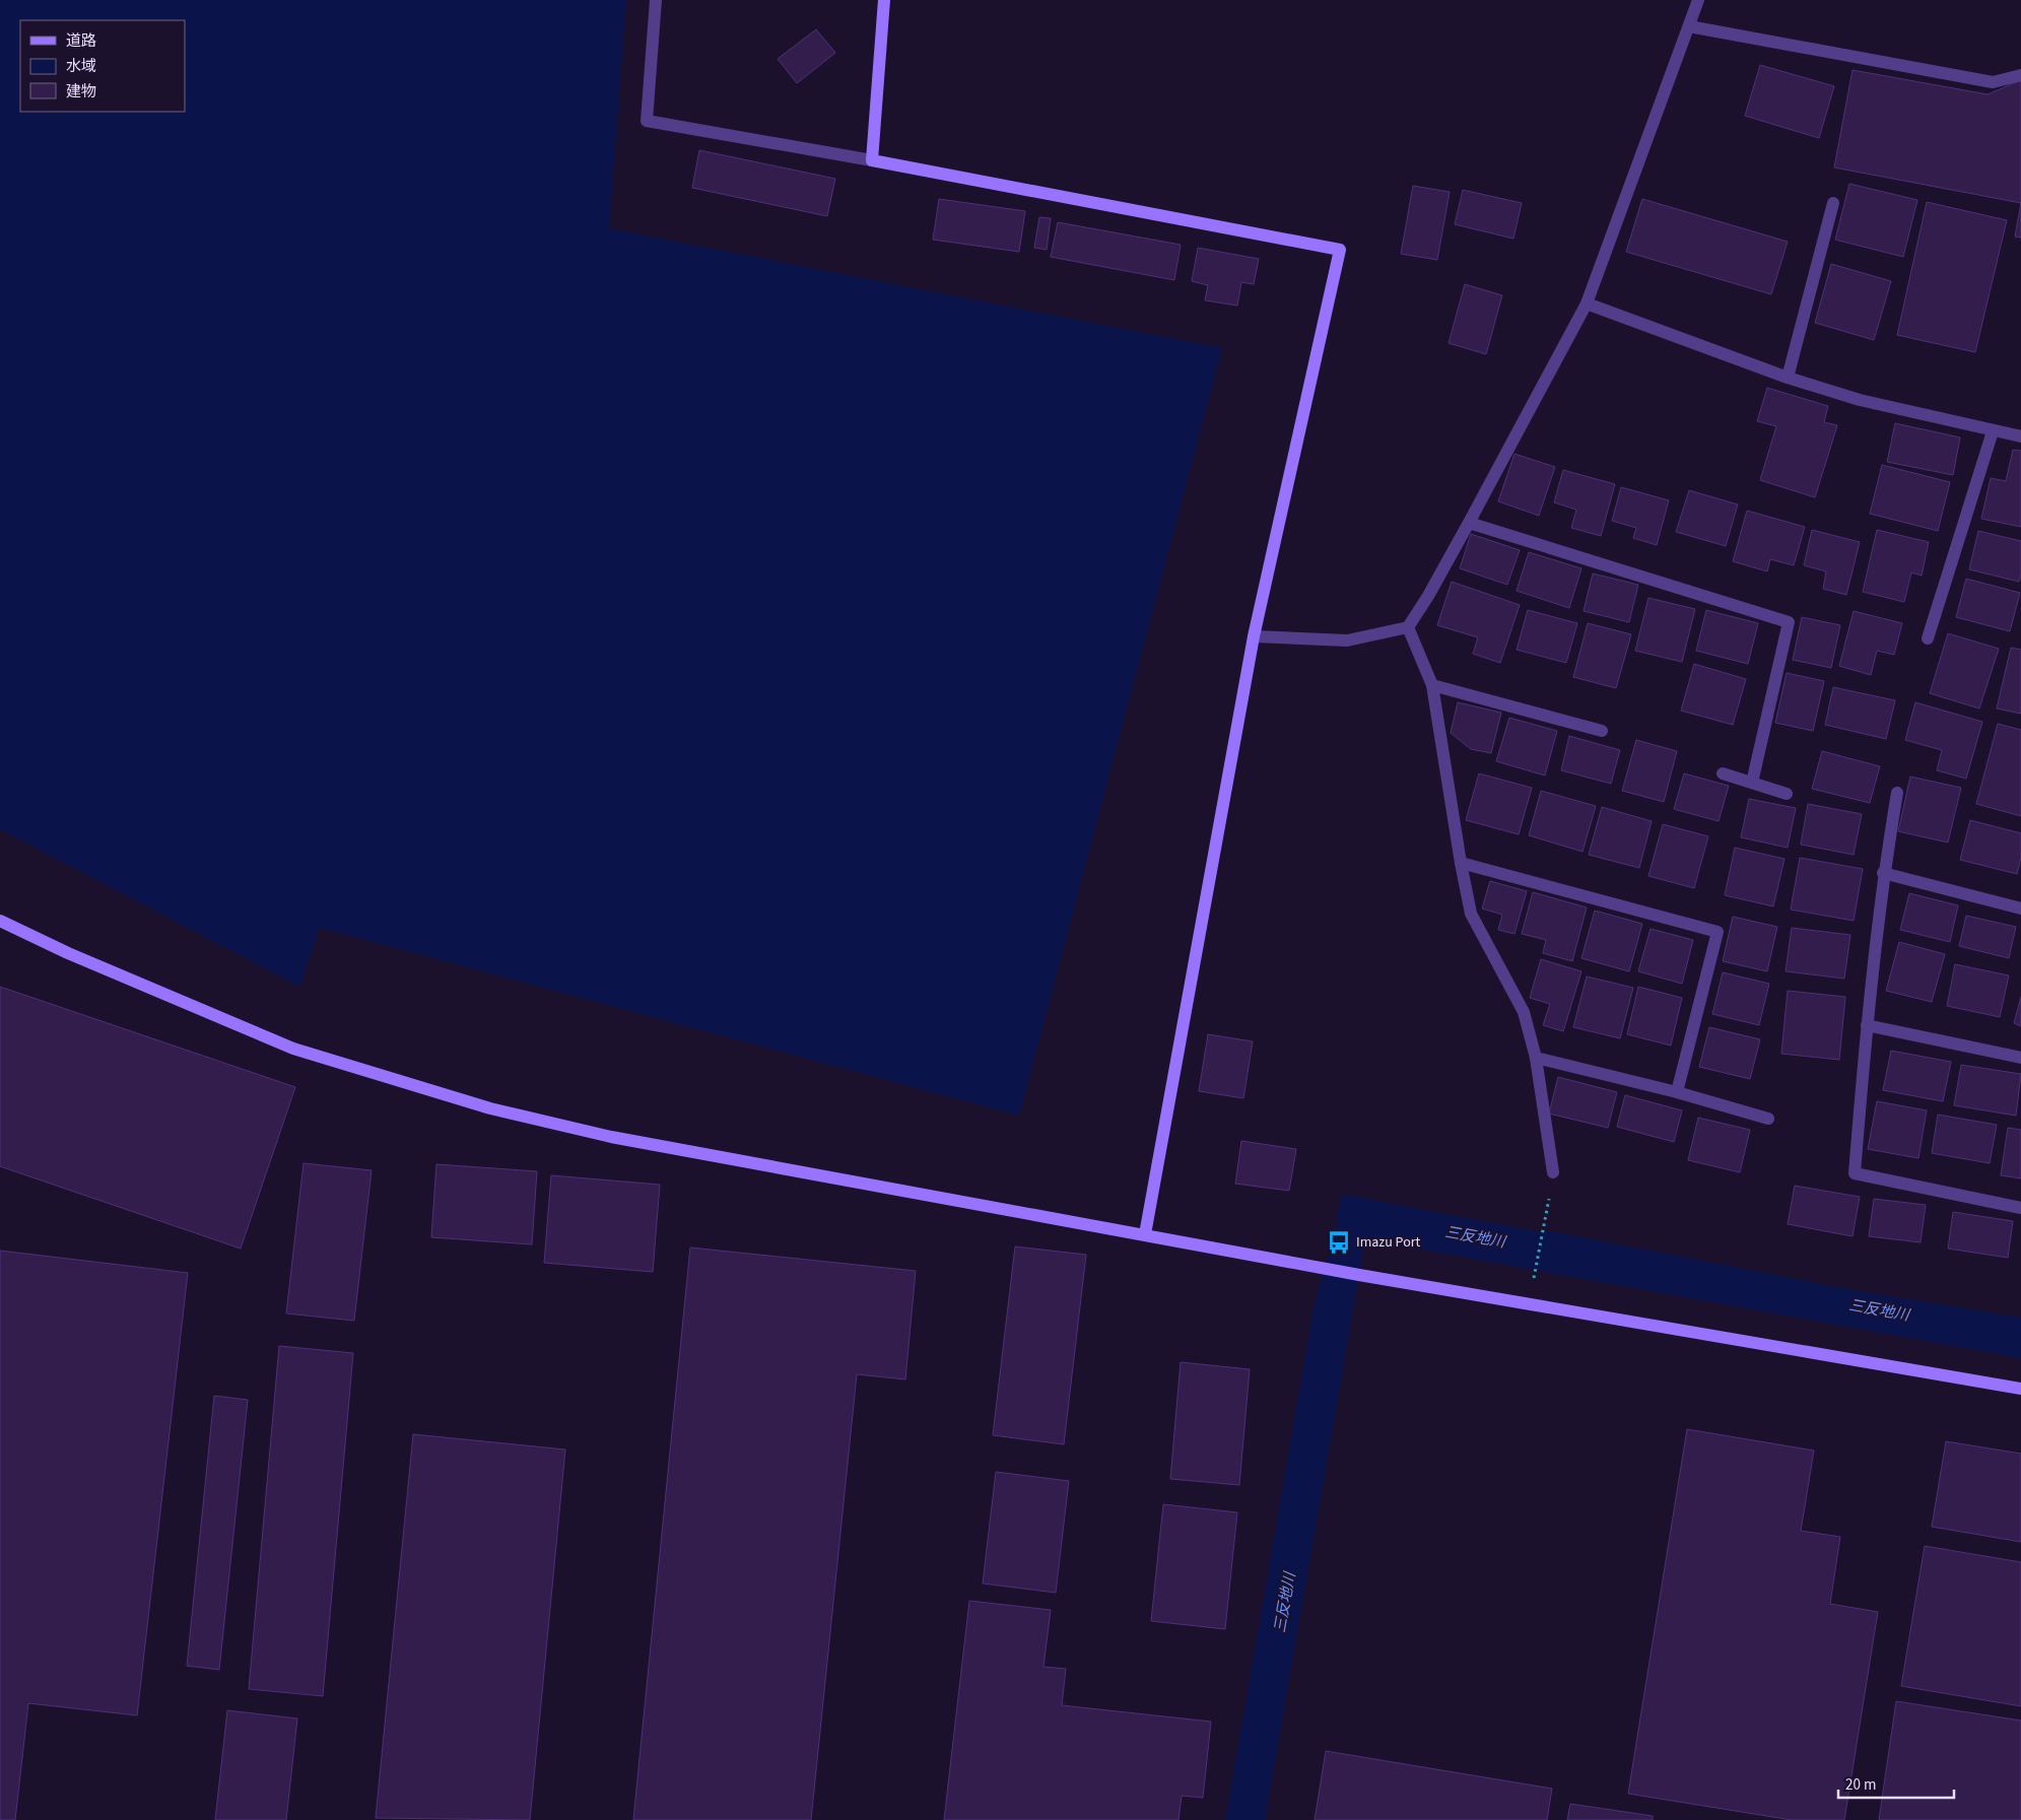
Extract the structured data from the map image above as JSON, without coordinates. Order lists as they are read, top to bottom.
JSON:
{
  "water": ["三反地川"],
  "places": {
    "bus stop": ["Imazu Port"]
  },
  "legend": ["道路", "水域", "建物"],
  "scale_bar": "20 m"
}
